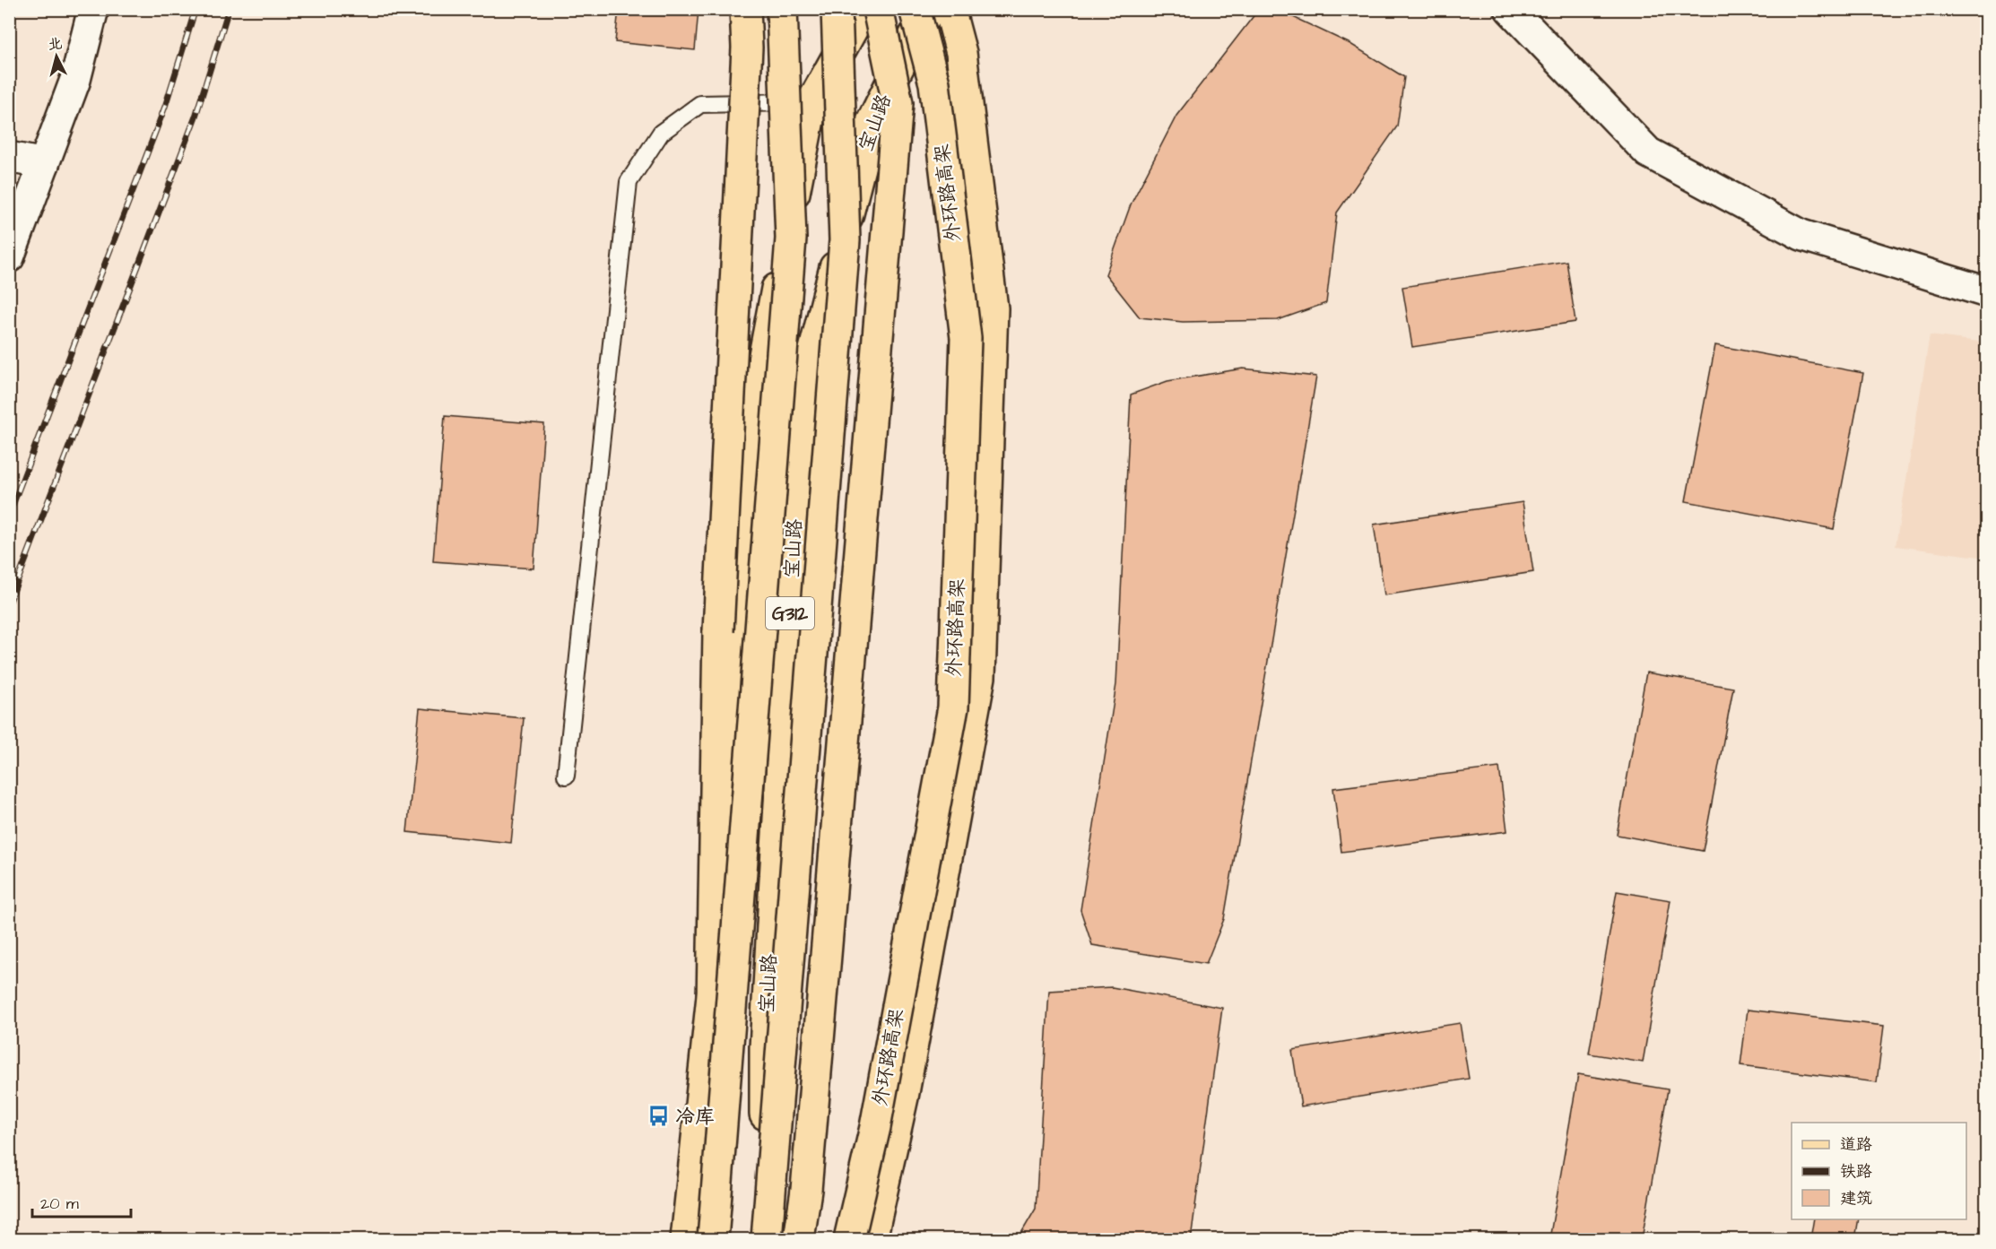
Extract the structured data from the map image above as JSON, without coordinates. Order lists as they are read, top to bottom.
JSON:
{
  "streets": {
    "main road": ["宝山路", "外环路高架", "G312"]
  },
  "places": {
    "bus stop": ["冷库"]
  },
  "legend": ["道路", "铁路", "建筑"],
  "scale_bar": "20 m",
  "north": "top"
}
